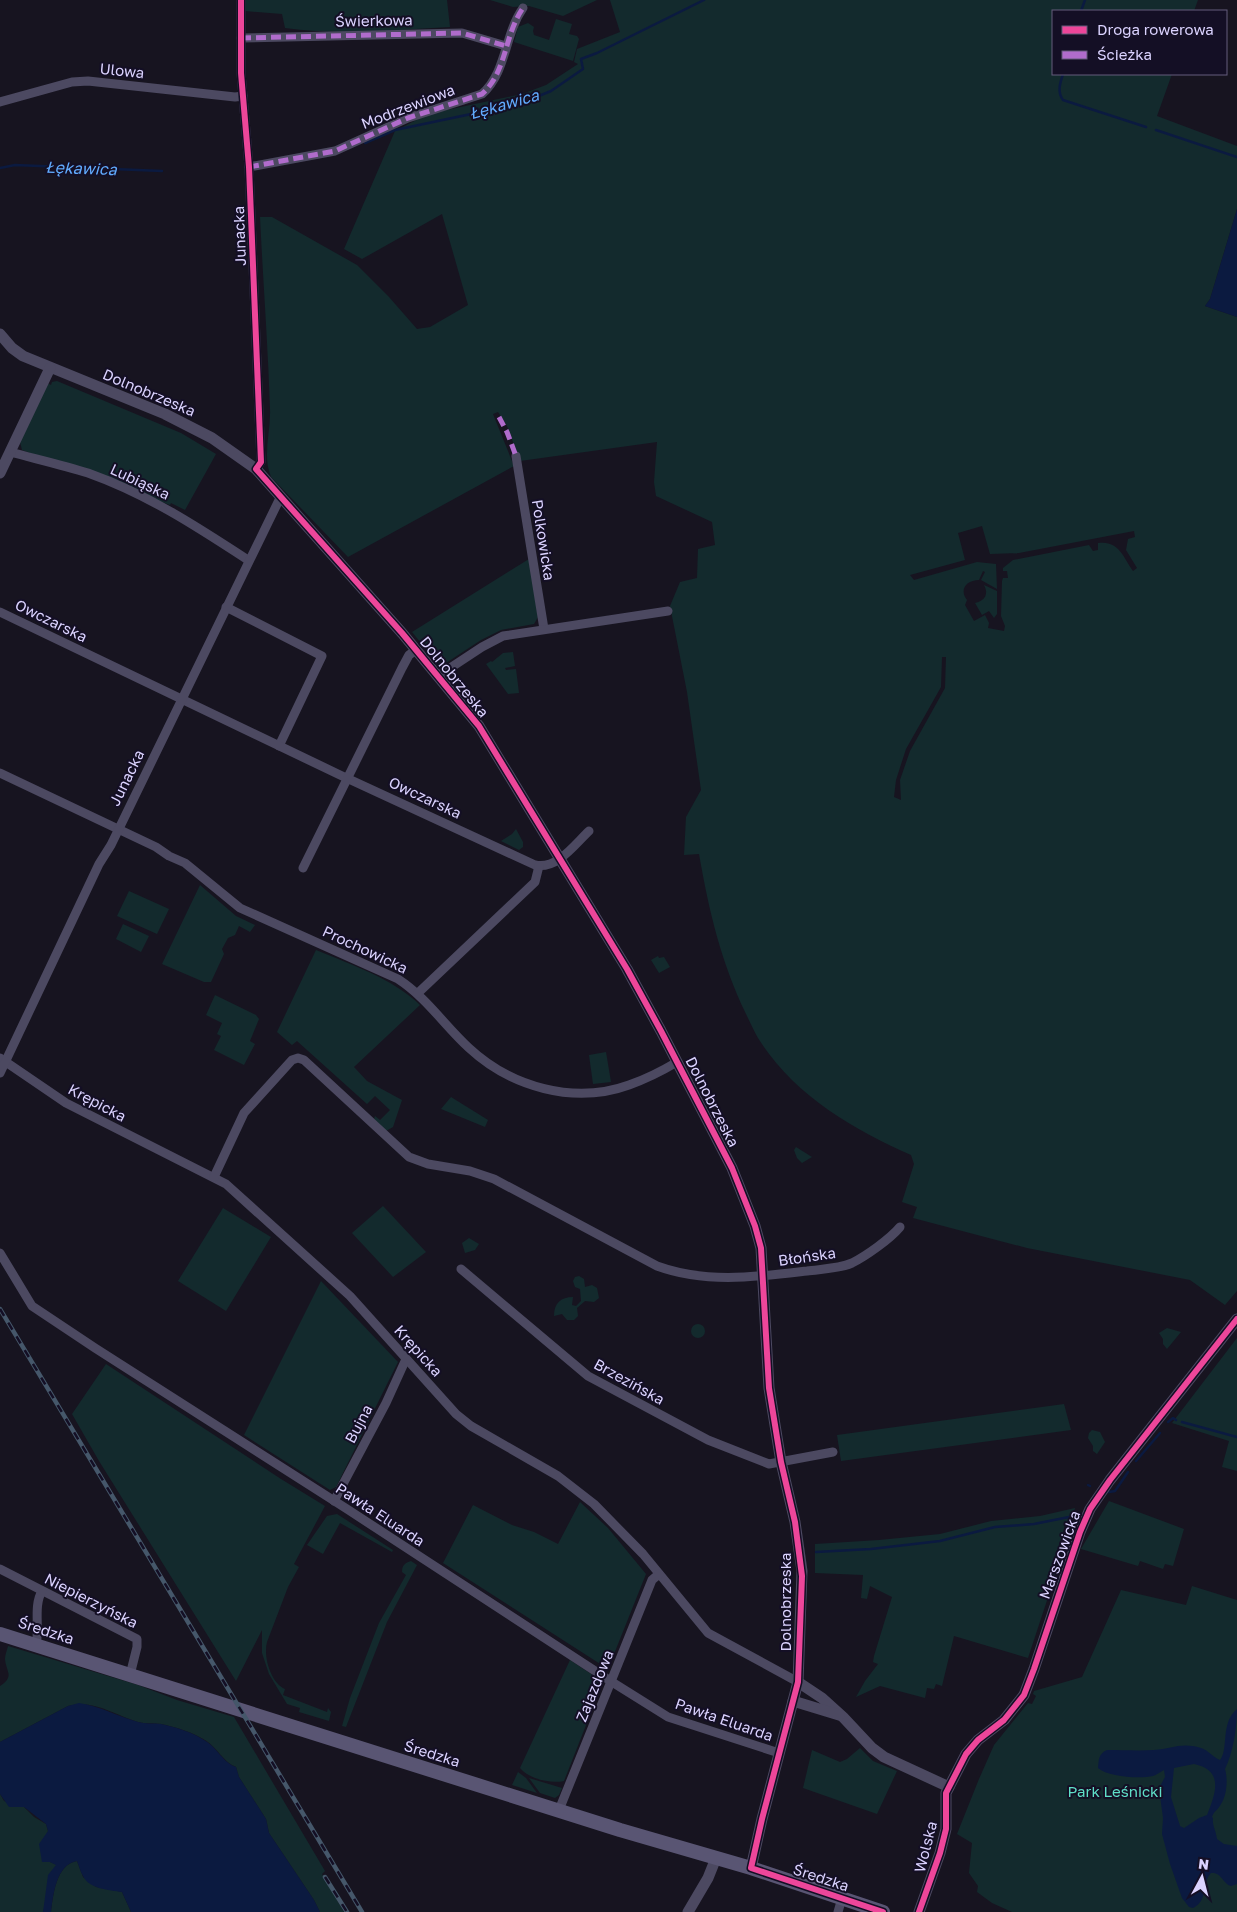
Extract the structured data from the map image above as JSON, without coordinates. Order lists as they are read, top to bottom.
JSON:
{
  "streets": {
    "main road": ["Średzka"],
    "street": [
      "Świerkowa",
      "Ulowa",
      "Modrzewiowa",
      "Junacka",
      "Dolnobrzeska",
      "Lubiąska",
      "Polkowicka",
      "Owczarska",
      "Prochowicka",
      "Krępicka",
      "Błońska",
      "Brzezińska",
      "Bujna",
      "Pawła Eluarda",
      "Marszowicka",
      "Niepierzyńska",
      "Zajazdowa",
      "Wolska"
    ]
  },
  "crossings": [
    ["Świerkowa", "Modrzewiowa"],
    ["Świerkowa", "Junacka"],
    ["Ulowa", "Junacka"],
    ["Modrzewiowa", "Junacka"],
    ["Junacka", "Dolnobrzeska"],
    ["Junacka", "Lubiąska"],
    ["Junacka", "Owczarska"],
    ["Junacka", "Prochowicka"],
    ["Junacka", "Krępicka"],
    ["Dolnobrzeska", "Prochowicka"],
    ["Dolnobrzeska", "Krępicka"],
    ["Dolnobrzeska", "Błońska"],
    ["Dolnobrzeska", "Brzezińska"],
    ["Dolnobrzeska", "Pawła Eluarda"],
    ["Dolnobrzeska", "Średzka"],
    ["Krępicka", "Błońska"],
    ["Krępicka", "Bujna"],
    ["Krępicka", "Zajazdowa"],
    ["Bujna", "Pawła Eluarda"],
    ["Pawła Eluarda", "Zajazdowa"],
    ["Marszowicka", "Wolska"],
    ["Niepierzyńska", "Średzka"],
    ["Średzka", "Zajazdowa"]
  ],
  "water": ["Łękawica"],
  "parks": ["Park Leśnicki"],
  "legend": ["Droga rowerowa", "Ścieżka"],
  "north": "top"
}
